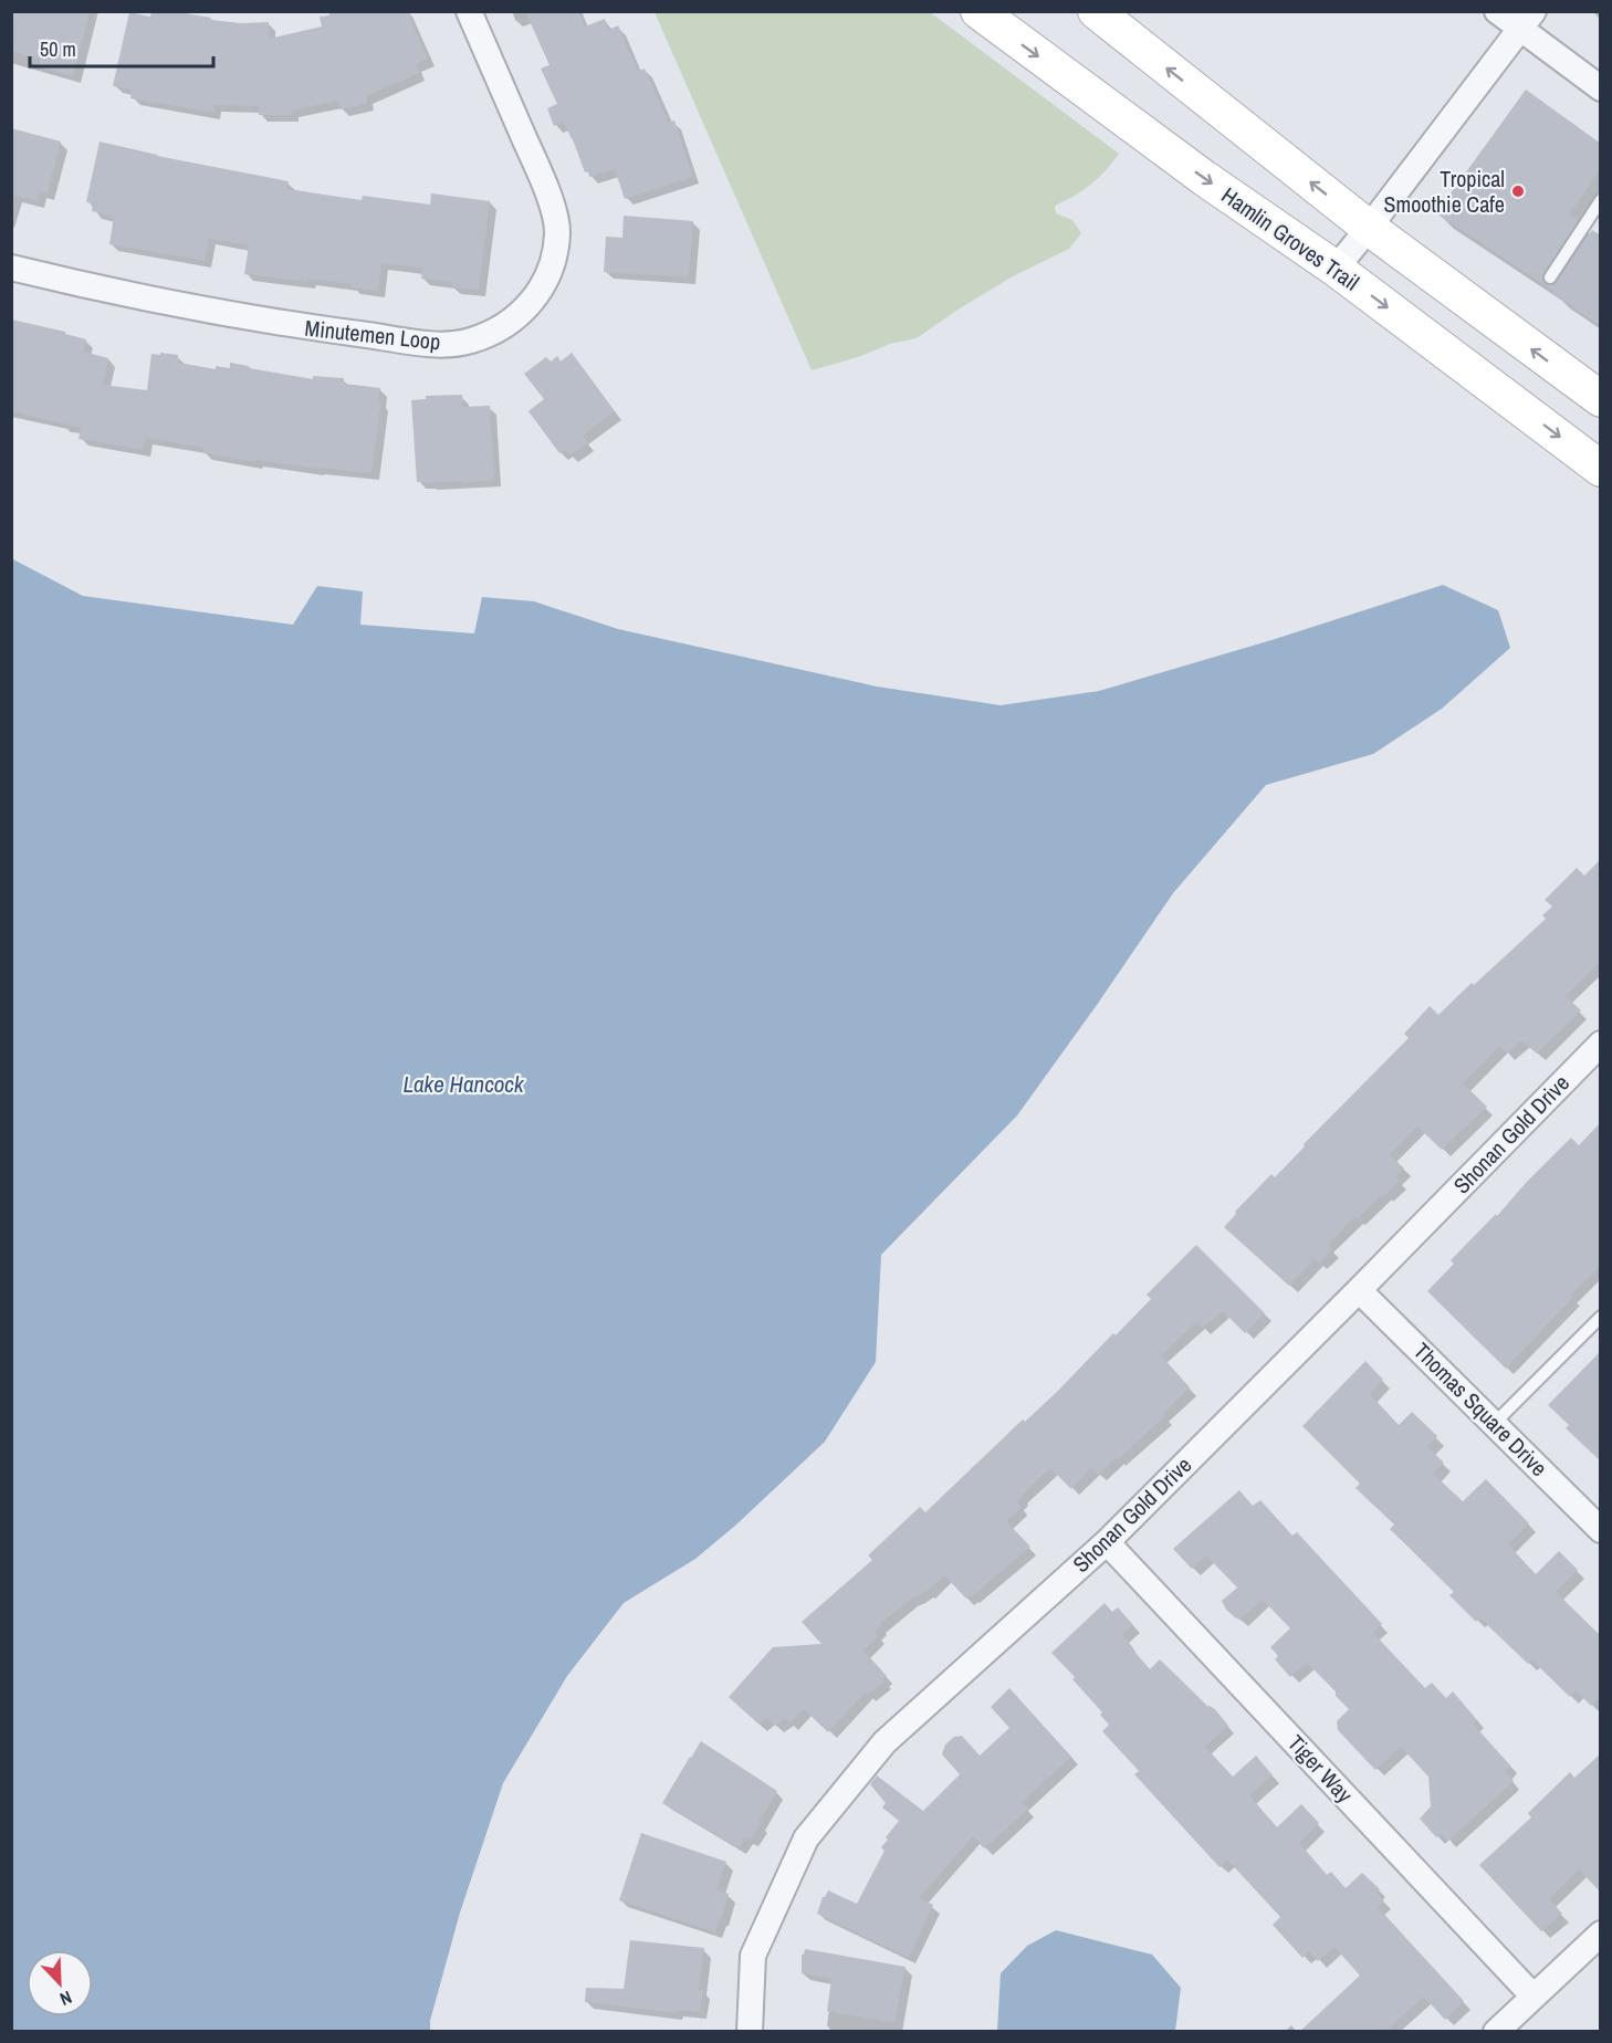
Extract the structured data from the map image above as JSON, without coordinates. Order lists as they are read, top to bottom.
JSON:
{
  "streets": {
    "main road": ["Hamlin Groves Trail"],
    "street": [
      "Minutemen Loop",
      "Shonan Gold Drive",
      "Thomas Square Drive",
      "Tiger Way"
    ]
  },
  "crossings": [
    ["Shonan Gold Drive", "Thomas Square Drive"],
    ["Shonan Gold Drive", "Tiger Way"]
  ],
  "water": ["Lake Hancock"],
  "places": ["Tropical Smoothie Cafe"],
  "scale_bar": "50 m",
  "north": "bottom right"
}
